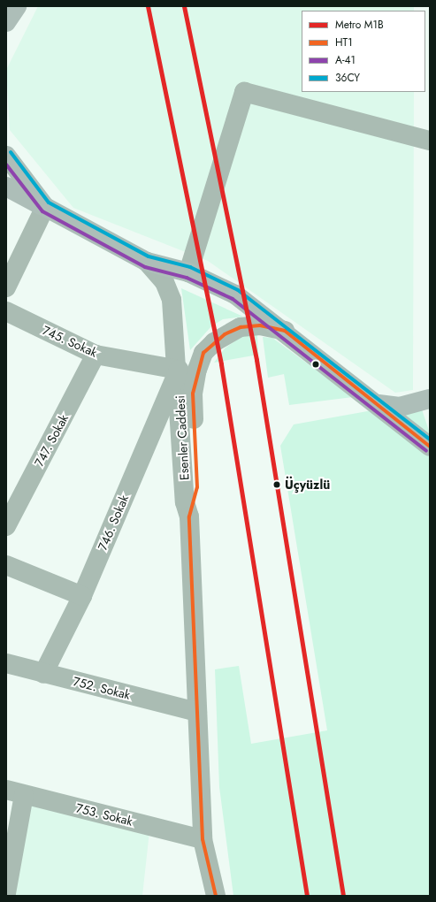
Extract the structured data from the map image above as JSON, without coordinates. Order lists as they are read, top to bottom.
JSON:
{
  "streets": {
    "street": [
      "745. Sokak",
      "Esenler Caddesi",
      "747. Sokak",
      "746. Sokak",
      "752. Sokak",
      "753. Sokak"
    ]
  },
  "crossings": [
    ["745. Sokak", "Esenler Caddesi"],
    ["745. Sokak", "747. Sokak"],
    ["745. Sokak", "746. Sokak"],
    ["Esenler Caddesi", "746. Sokak"],
    ["Esenler Caddesi", "752. Sokak"],
    ["Esenler Caddesi", "753. Sokak"],
    ["746. Sokak", "752. Sokak"]
  ],
  "places": ["Üçyüzlü"],
  "lines": [
    "metro line M1B",
    "transit line 36CY",
    "transit line A-41",
    "transit line HT1"
  ],
  "legend": [
    "Metro M1B",
    "HT1",
    "A-41",
    "36CY"
  ]
}
